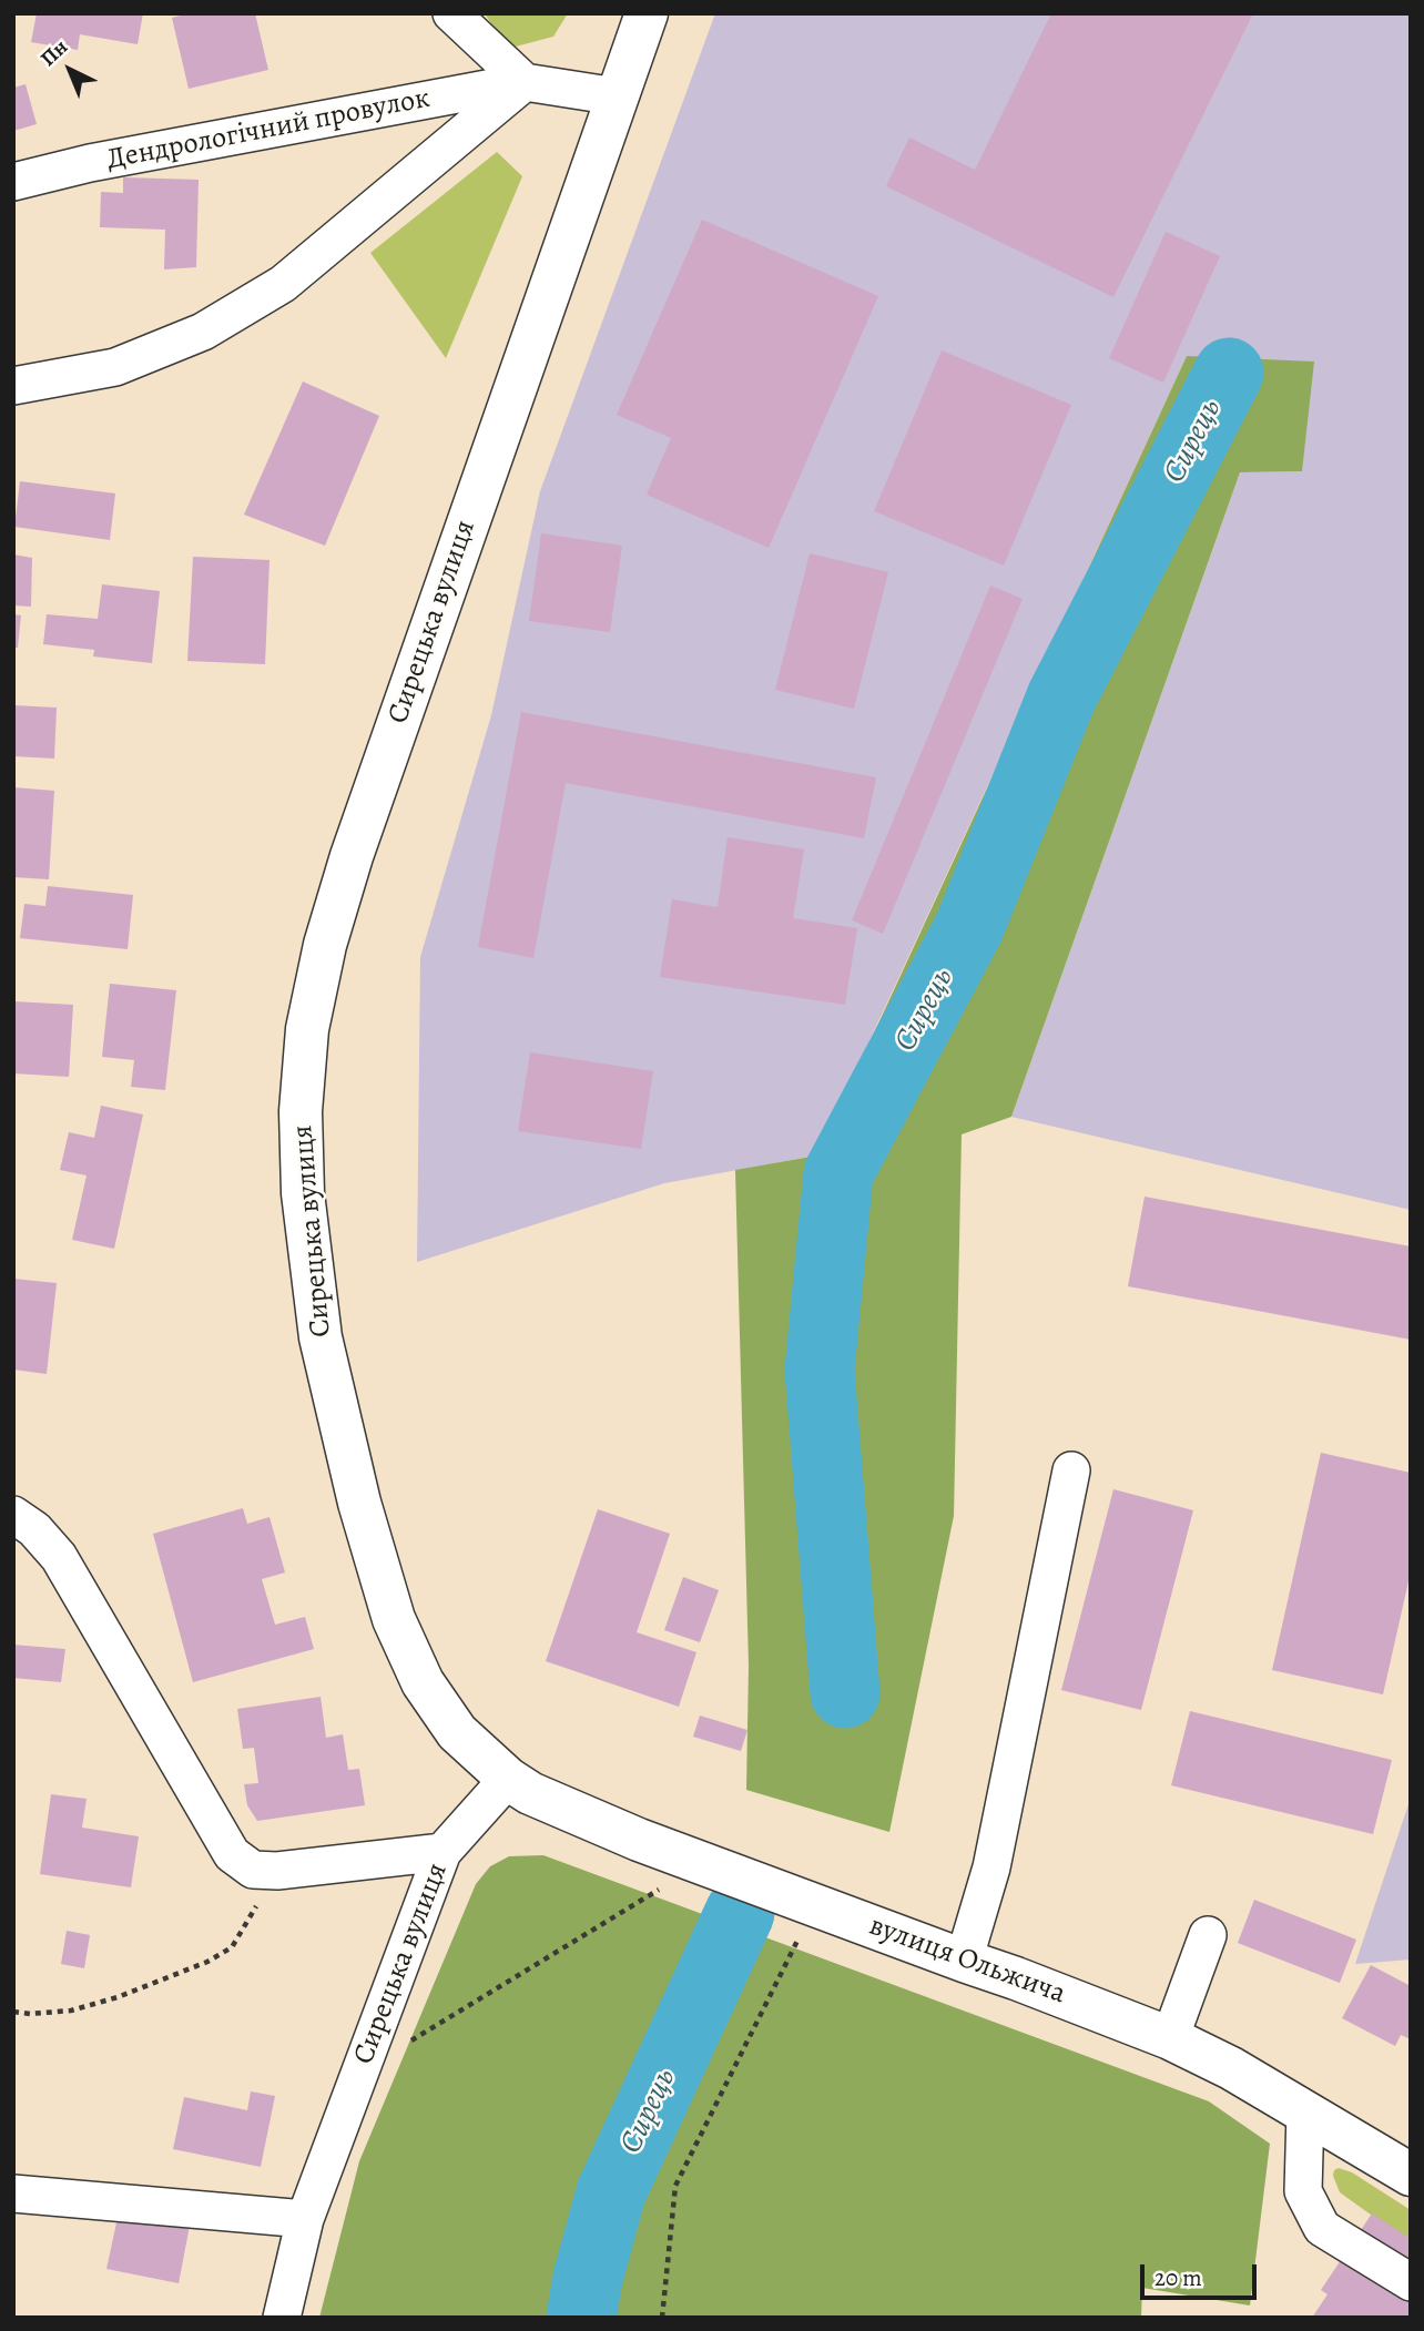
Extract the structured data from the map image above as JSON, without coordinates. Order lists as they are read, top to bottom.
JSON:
{
  "streets": {
    "main road": ["Сирецька вулиця", "вулиця Ольжича"],
    "street": ["Дендрологічний провулок"]
  },
  "crossings": [
    ["Сирецька вулиця", "вулиця Ольжича"]
  ],
  "water": ["Сирець"],
  "scale_bar": "20 m",
  "north": "top left"
}
